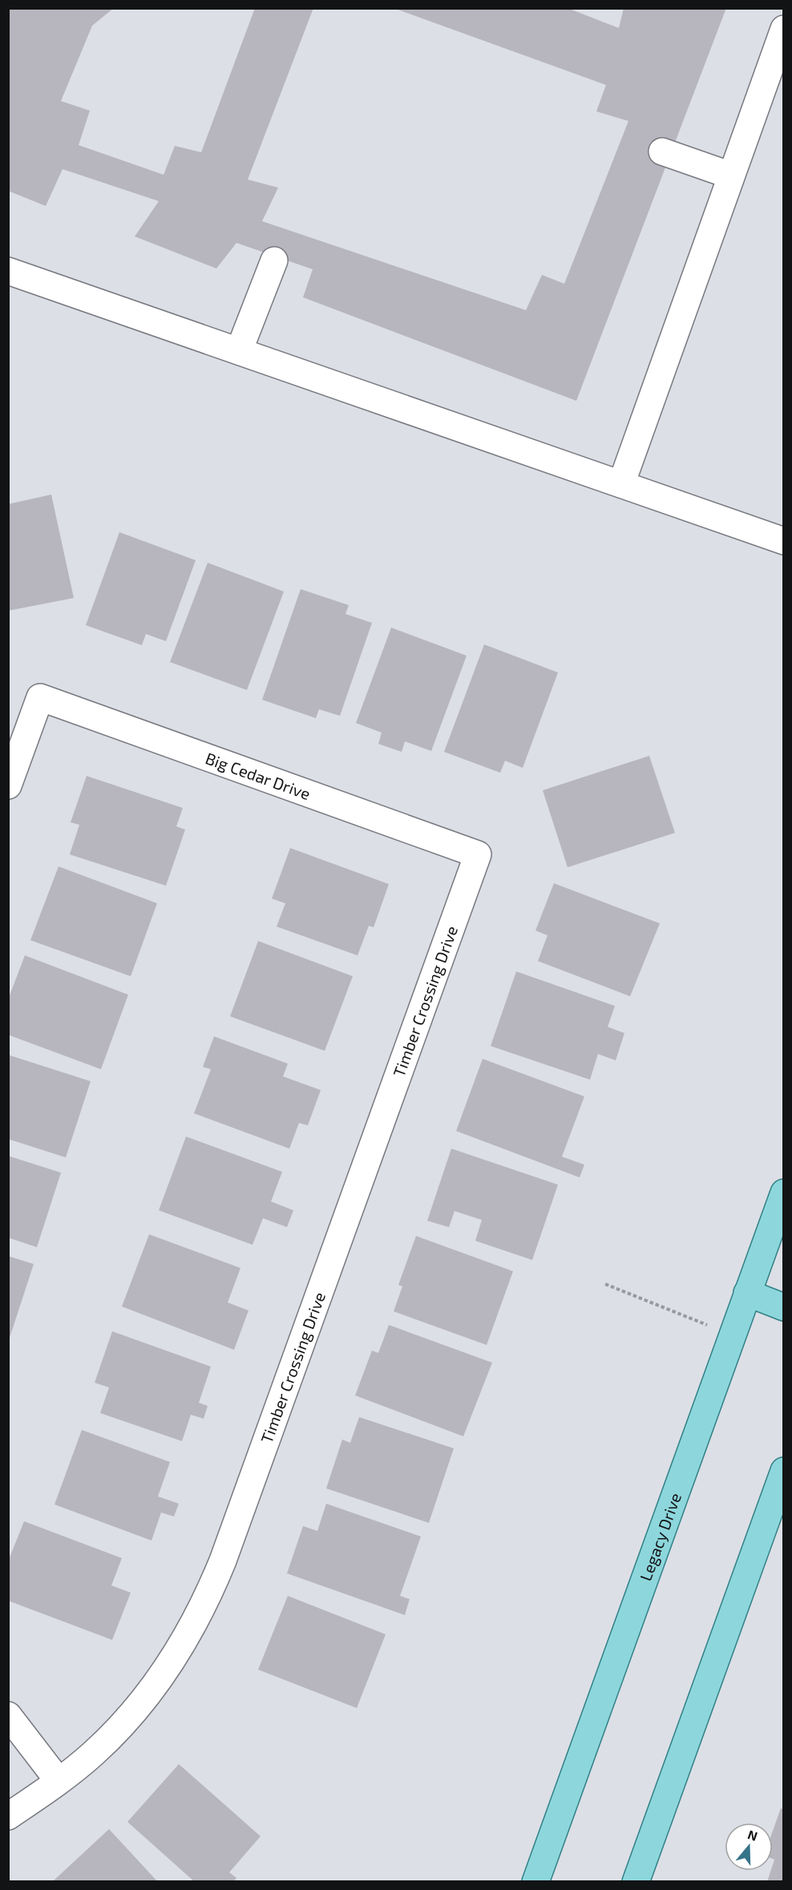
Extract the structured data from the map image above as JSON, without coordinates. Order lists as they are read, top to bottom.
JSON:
{
  "streets": {
    "main road": ["Legacy Drive"],
    "street": ["Big Cedar Drive", "Timber Crossing Drive"]
  },
  "crossings": [
    ["Big Cedar Drive", "Timber Crossing Drive"]
  ],
  "north": "top"
}
